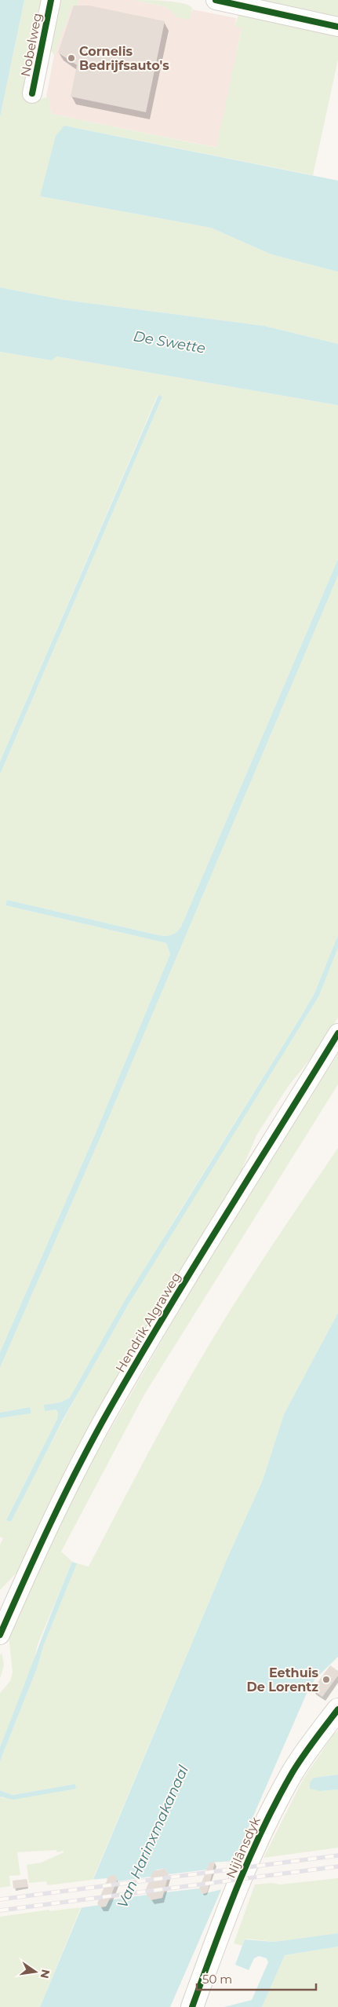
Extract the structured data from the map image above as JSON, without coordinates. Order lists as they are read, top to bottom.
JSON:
{
  "streets": {
    "street": ["Nobelweg", "Hendrik Algraweg", "Nijlânsdyk"]
  },
  "water": ["De Swette", "Van Harinxmakanaal"],
  "places": ["Cornelis Bedrijfsauto's", "Eethuis De Lorentz"],
  "scale_bar": "50 m",
  "north": "right"
}
